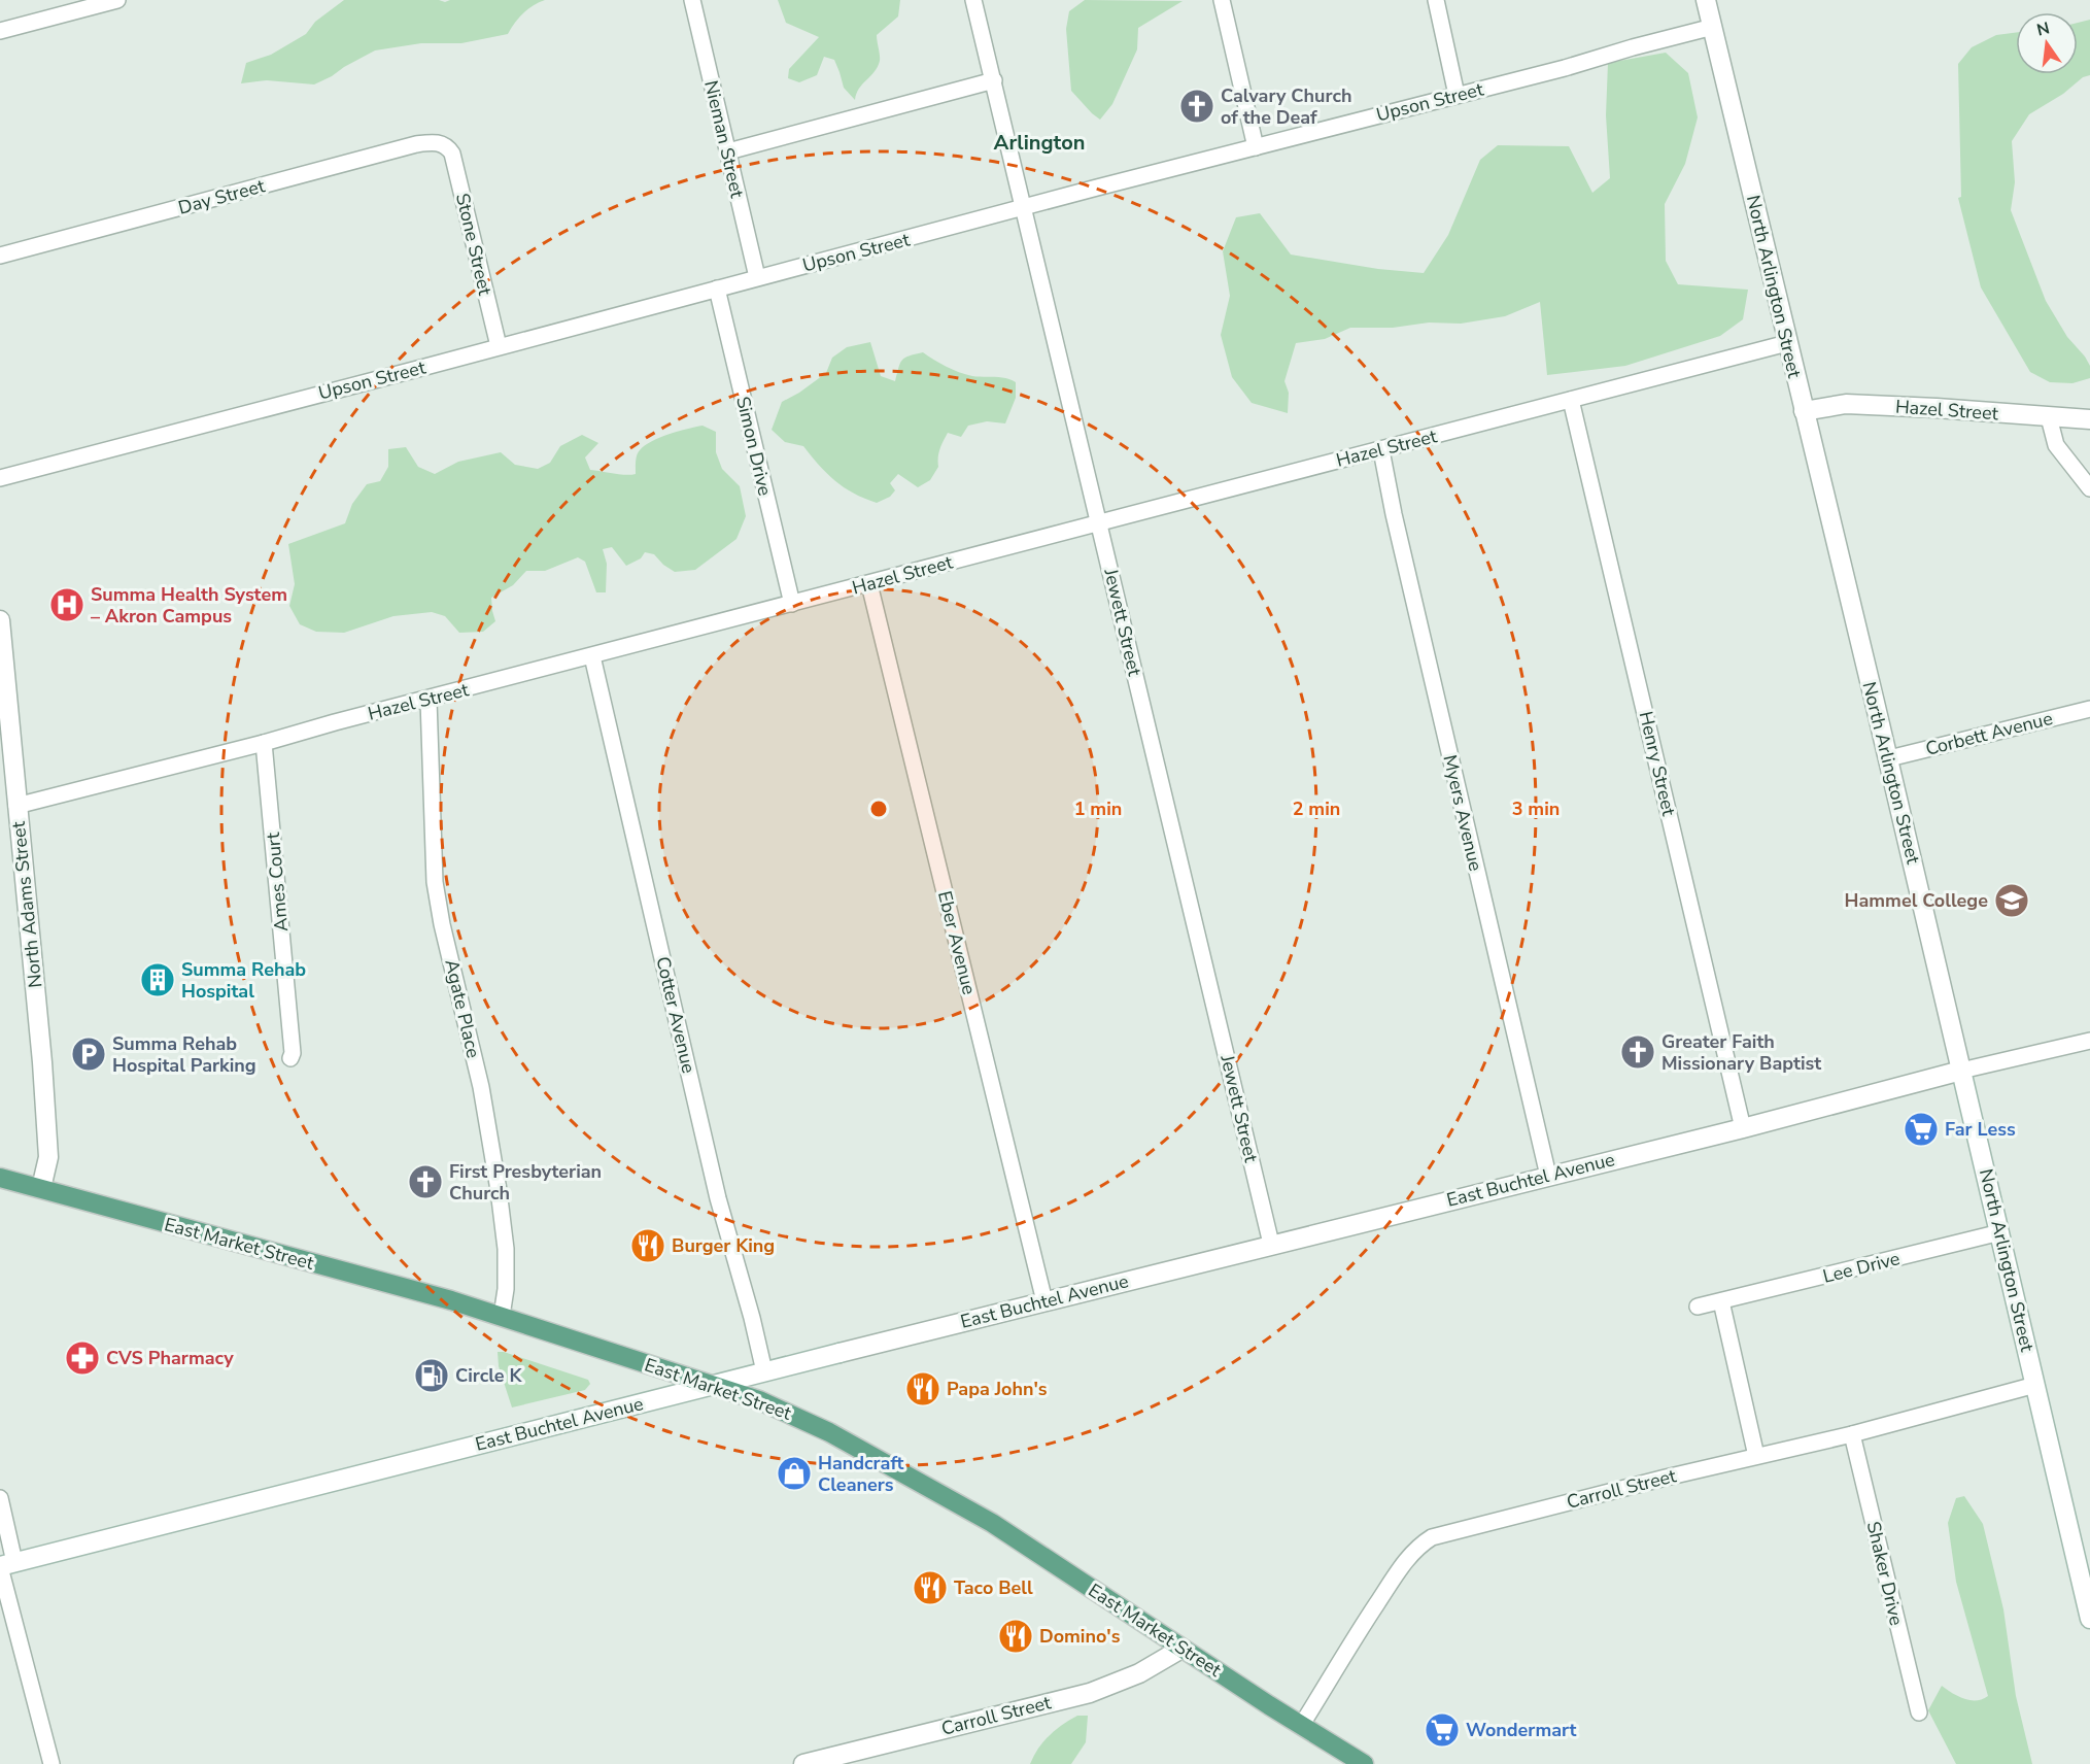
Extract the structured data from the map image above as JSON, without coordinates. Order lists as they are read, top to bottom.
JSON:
{
  "streets": {
    "main road": ["East Market Street"],
    "street": [
      "Upson Street",
      "Nieman Street",
      "Day Street",
      "Stone Street",
      "North Arlington Street",
      "Hazel Street",
      "Simon Drive",
      "Jewett Street",
      "Corbett Avenue",
      "Henry Street",
      "Myers Avenue",
      "Ames Court",
      "North Adams Street",
      "Eber Avenue",
      "Agate Place",
      "Cotter Avenue",
      "East Buchtel Avenue",
      "Lee Drive",
      "Carroll Street",
      "Shaker Drive"
    ]
  },
  "crossings": [
    ["Upson Street", "Nieman Street"],
    ["Upson Street", "Stone Street"],
    ["Upson Street", "North Arlington Street"],
    ["Upson Street", "Simon Drive"],
    ["Upson Street", "Jewett Street"],
    ["Day Street", "Stone Street"],
    ["North Arlington Street", "Hazel Street"],
    ["North Arlington Street", "Corbett Avenue"],
    ["North Arlington Street", "East Buchtel Avenue"],
    ["North Arlington Street", "Lee Drive"],
    ["North Arlington Street", "Carroll Street"],
    ["Hazel Street", "Simon Drive"],
    ["Hazel Street", "Jewett Street"],
    ["Hazel Street", "Henry Street"],
    ["Hazel Street", "Myers Avenue"],
    ["Hazel Street", "Ames Court"],
    ["Hazel Street", "North Adams Street"],
    ["Hazel Street", "Eber Avenue"],
    ["Hazel Street", "Agate Place"],
    ["Hazel Street", "Cotter Avenue"],
    ["Jewett Street", "East Buchtel Avenue"],
    ["Henry Street", "East Buchtel Avenue"],
    ["Myers Avenue", "East Buchtel Avenue"],
    ["North Adams Street", "East Market Street"],
    ["Eber Avenue", "East Buchtel Avenue"],
    ["Agate Place", "East Market Street"],
    ["Cotter Avenue", "East Buchtel Avenue"],
    ["East Buchtel Avenue", "East Market Street"],
    ["East Market Street", "Carroll Street"],
    ["Carroll Street", "Shaker Drive"]
  ],
  "districts": ["Arlington"],
  "places": {
    "church": ["Calvary Church of the Deaf", "Greater Faith Missionary Baptist", "First Presbyterian Church"],
    "hospital": ["Summa Health System – Akron Campus"],
    "school or university": ["Hammel College"],
    "building": ["Summa Rehab Hospital"],
    "parking": ["Summa Rehab Hospital Parking"],
    "supermarket": ["Far Less", "Wondermart"],
    "restaurant": [
      "Burger King",
      "Papa John's",
      "Taco Bell",
      "Domino's"
    ],
    "pharmacy": ["CVS Pharmacy"],
    "fuel station": ["Circle K"],
    "shop": ["Handcraft Cleaners"]
  },
  "north": "top",
  "rings": ["1 min", "2 min", "3 min"]
}
